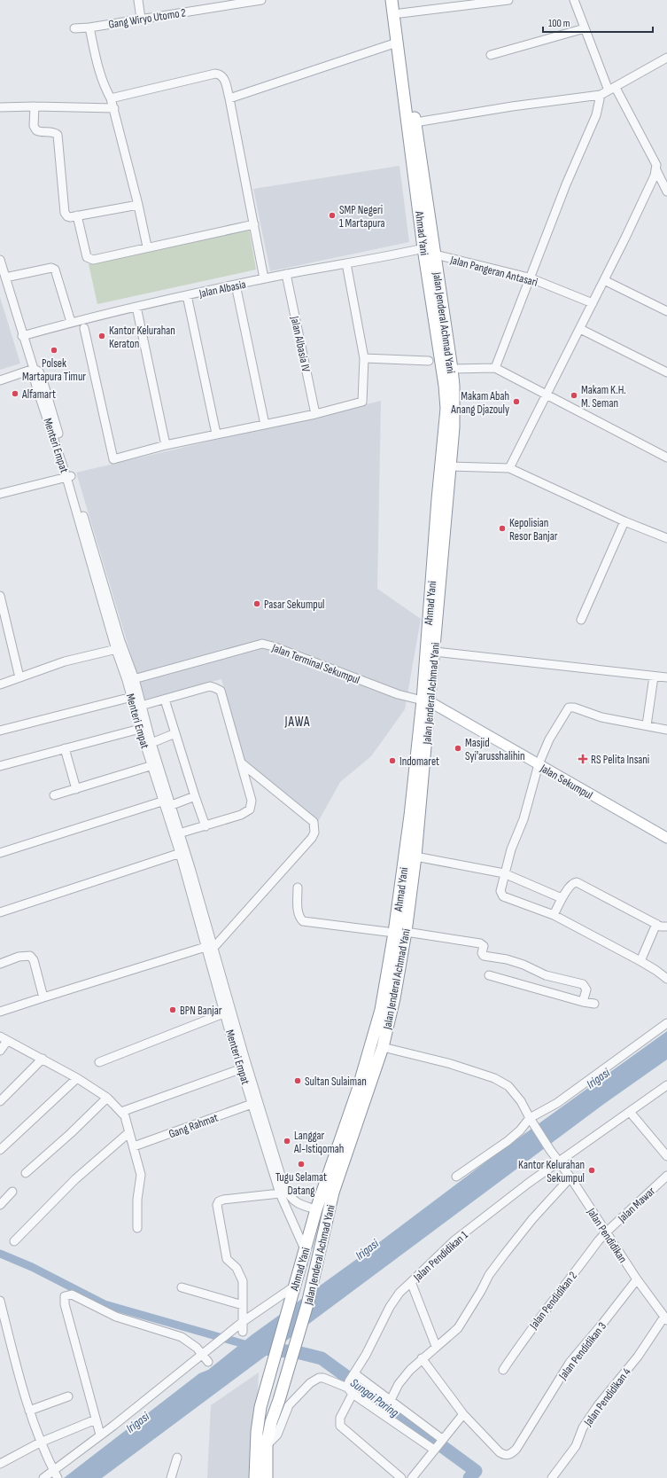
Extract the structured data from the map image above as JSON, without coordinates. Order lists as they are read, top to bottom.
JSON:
{
  "streets": {
    "highway": ["Ahmad Yani", "Jalan Jenderal Achmad Yani"],
    "main road": ["Jalan Sekumpul"],
    "street": [
      "Gang Wiryo Utomo 2",
      "Jalan Pangeran Antasari",
      "Jalan Albasia",
      "Jalan Albasia IV",
      "Menteri Empat",
      "Jalan Terminal Sekumpul",
      "Gang Rahmat",
      "Jalan Mawar",
      "Jalan Pendidikan",
      "Jalan Pendidikan 1",
      "Jalan Pendidikan 2",
      "Jalan Pendidikan 3",
      "Jalan Pendidikan 4"
    ]
  },
  "crossings": [
    ["Ahmad Yani", "Jalan Albasia"],
    ["Ahmad Yani", "Jalan Jenderal Achmad Yani"],
    ["Ahmad Yani", "Menteri Empat"],
    ["Ahmad Yani", "Jalan Terminal Sekumpul"],
    ["Ahmad Yani", "Jalan Sekumpul"],
    ["Jalan Pangeran Antasari", "Jalan Jenderal Achmad Yani"],
    ["Jalan Albasia", "Jalan Albasia IV"],
    ["Jalan Albasia", "Menteri Empat"],
    ["Jalan Jenderal Achmad Yani", "Jalan Terminal Sekumpul"],
    ["Jalan Jenderal Achmad Yani", "Jalan Sekumpul"],
    ["Jalan Jenderal Achmad Yani", "Jalan Pendidikan"],
    ["Menteri Empat", "Jalan Terminal Sekumpul"],
    ["Menteri Empat", "Gang Rahmat"],
    ["Jalan Terminal Sekumpul", "Jalan Sekumpul"],
    ["Jalan Mawar", "Jalan Pendidikan"],
    ["Jalan Mawar", "Jalan Pendidikan 2"],
    ["Jalan Pendidikan", "Jalan Pendidikan 1"],
    ["Jalan Pendidikan", "Jalan Pendidikan 2"],
    ["Jalan Pendidikan", "Jalan Pendidikan 3"],
    ["Jalan Pendidikan", "Jalan Pendidikan 4"]
  ],
  "districts": ["JAWA"],
  "water": ["Irigasi", "Sungai Paring"],
  "places": {
    "other": [
      "SMP Negeri 1 Martapura",
      "Kantor Kelurahan Keraton",
      "Polsek Martapura Timur",
      "Alfamart",
      "Makam K.H. M. Seman",
      "Makam Abah Anang Djazouly",
      "Kepolisian Resor Banjar",
      "Pasar Sekumpul",
      "Masjid Syi'arusshalihin",
      "Indomaret",
      "BPN Banjar",
      "Sultan Sulaiman",
      "Langgar Al-Istiqomah",
      "Tugu Selamat Datang",
      "Kantor Kelurahan Sekumpul"
    ],
    "health": ["RS Pelita Insani"]
  },
  "scale_bar": "100 m"
}
